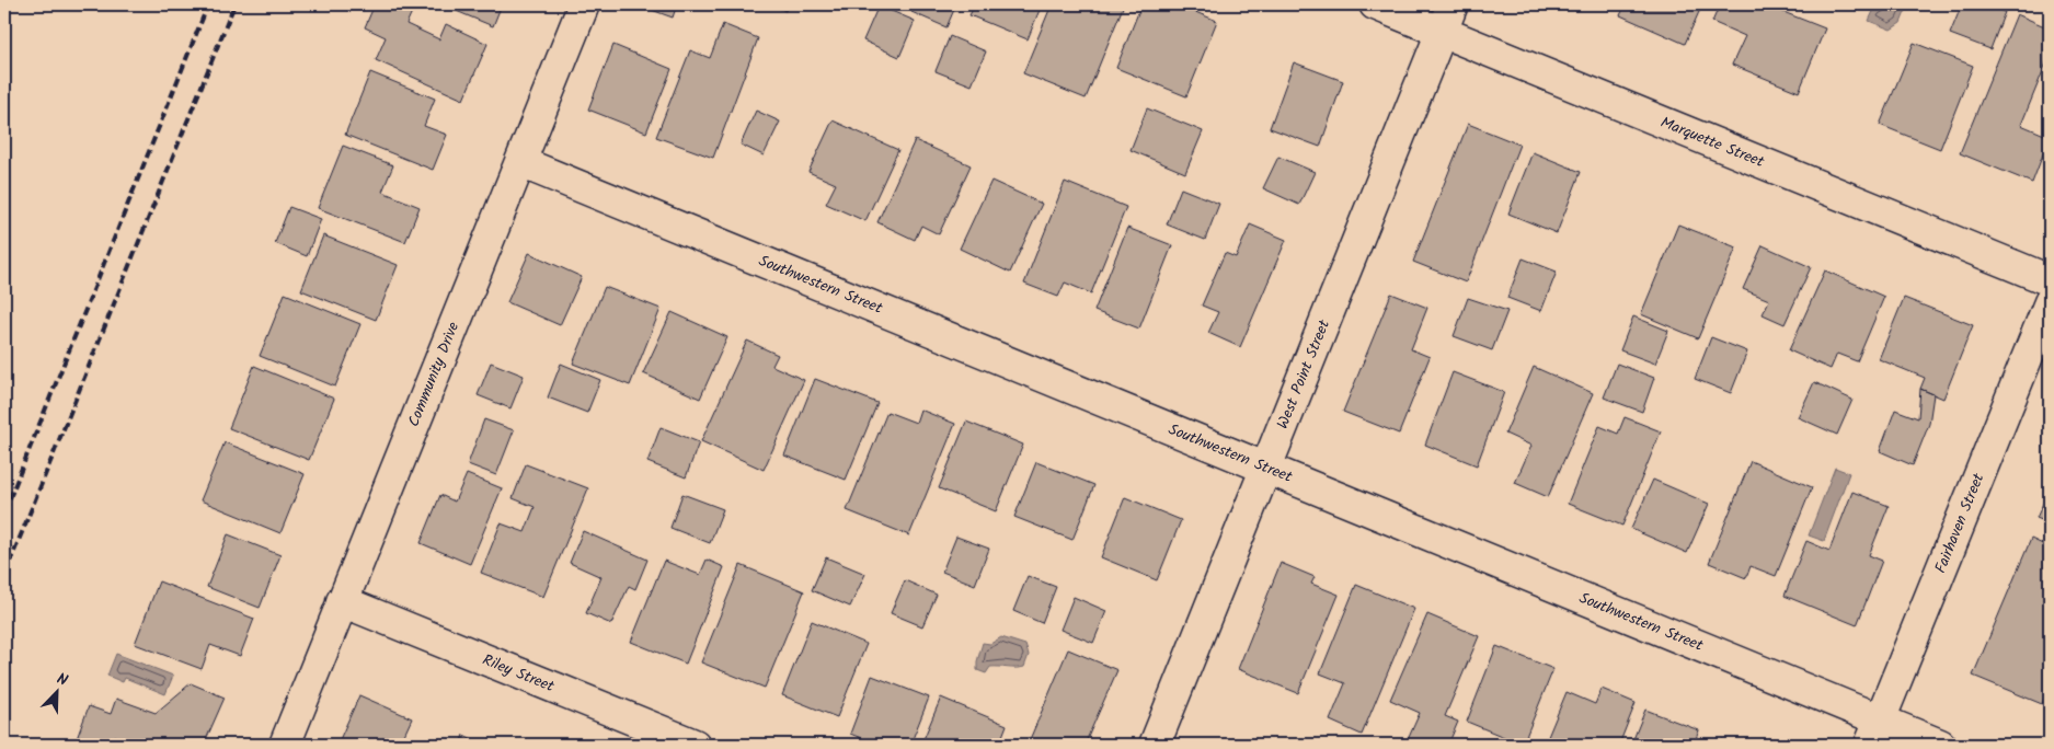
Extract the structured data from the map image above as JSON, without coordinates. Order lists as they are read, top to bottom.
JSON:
{
  "streets": {
    "street": [
      "Marquette Street",
      "Southwestern Street",
      "Community Drive",
      "West Point Street",
      "Fairhaven Street",
      "Riley Street"
    ]
  },
  "crossings": [
    ["Marquette Street", "West Point Street"],
    ["Southwestern Street", "Community Drive"],
    ["Southwestern Street", "West Point Street"],
    ["Southwestern Street", "Fairhaven Street"],
    ["Community Drive", "Riley Street"]
  ],
  "north": "top right"
}
